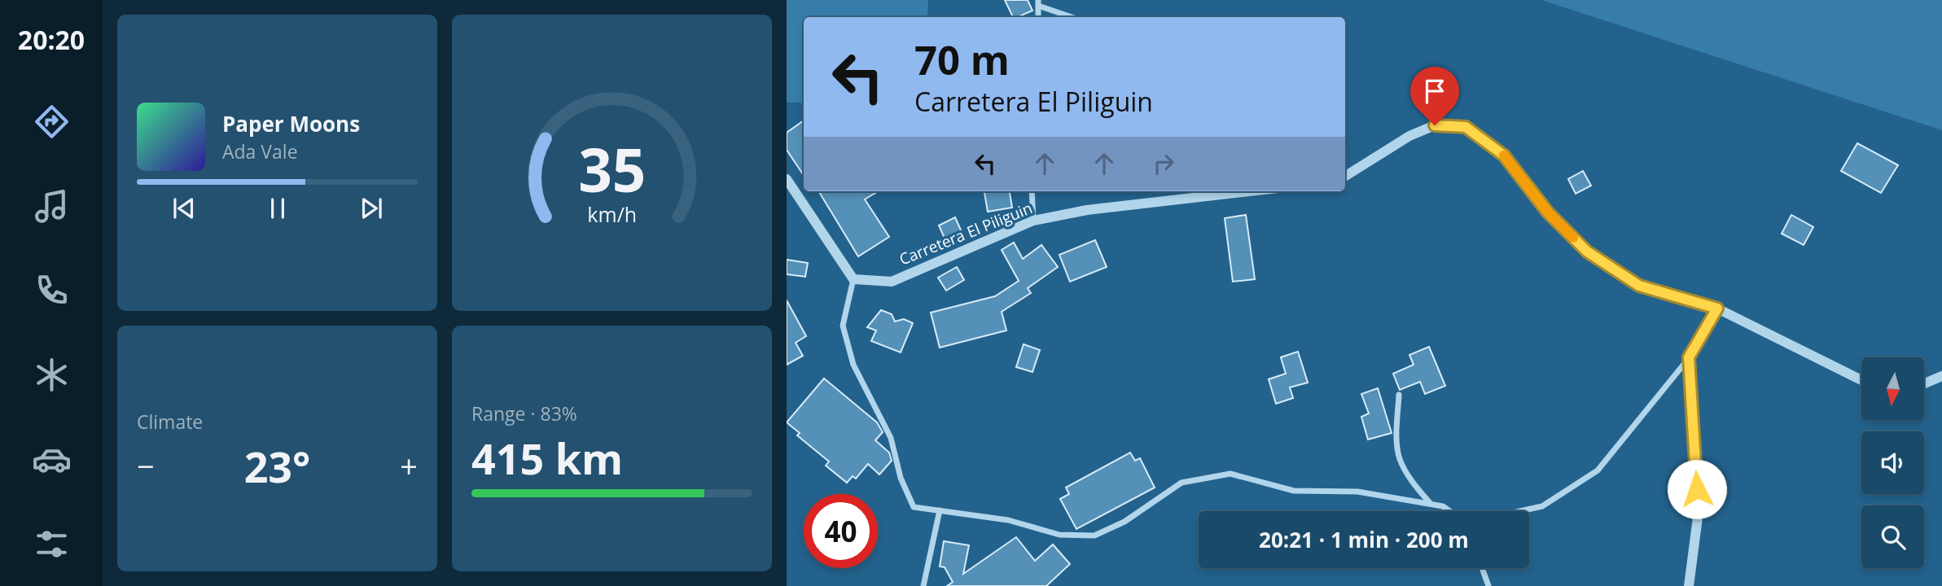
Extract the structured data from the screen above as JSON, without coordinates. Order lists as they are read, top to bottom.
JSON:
{
  "streets": {
    "street": ["Carretera El Piliguin"]
  },
  "north": "bottom",
  "page": {
    "tabs": "20:20",
    "turn": ["70 m", "Carretera El Piliguin"],
    "song": ["Paper Moons", "Ada Vale"],
    "tile": [
      "Climate",
      ["Range · 83%", "415 km"]
    ],
    "heat": ["−", "23°", "+"],
    "limit": "40",
    "trip": "20:21 · 1 min · 200 m",
    "gauge": ["35", "km/h"]
  }
}
